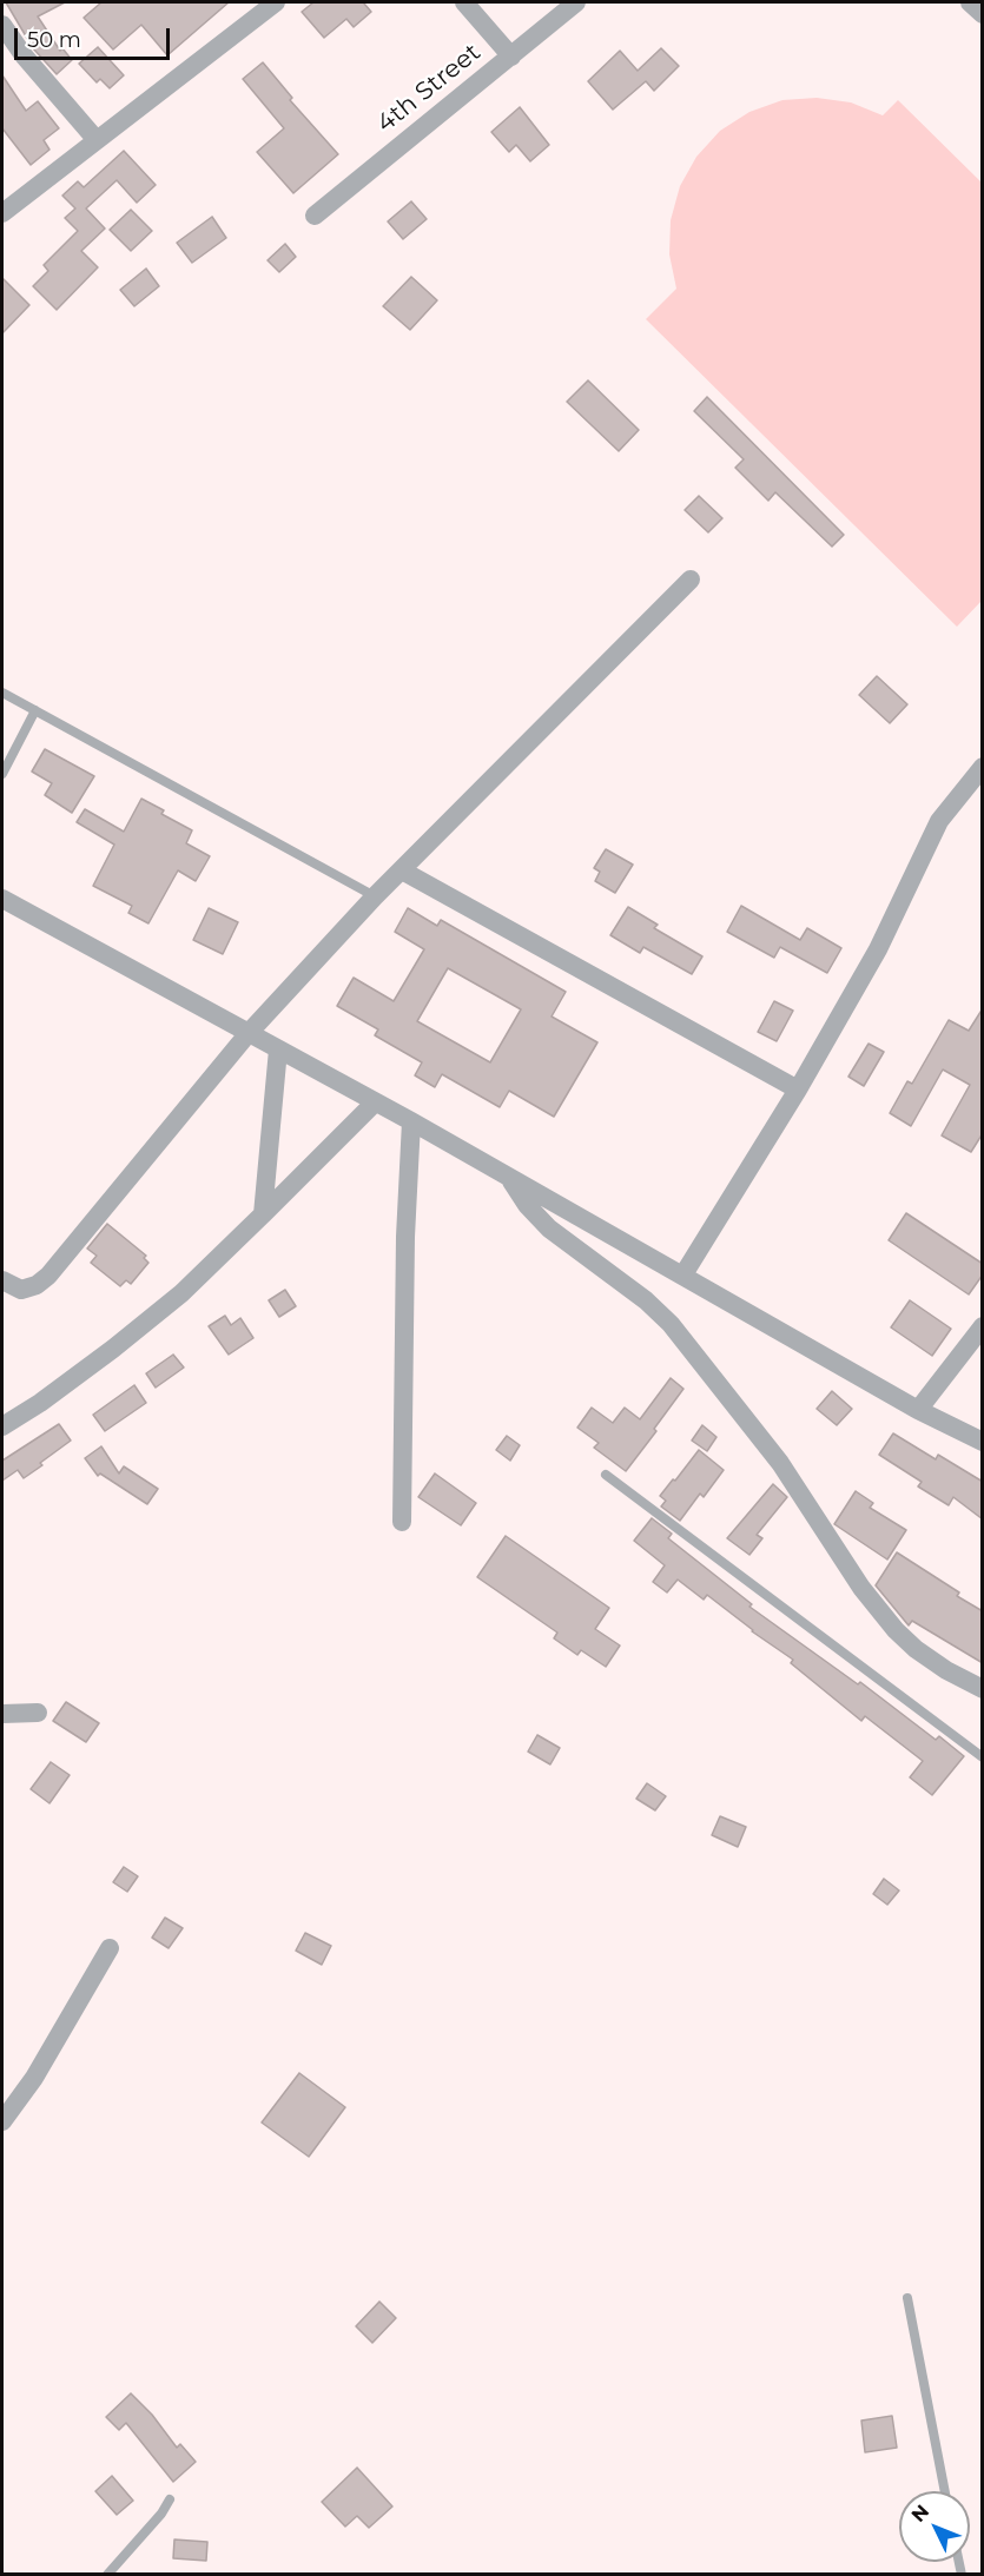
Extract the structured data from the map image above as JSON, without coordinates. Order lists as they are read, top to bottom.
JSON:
{
  "streets": {
    "street": ["4th Street"]
  },
  "scale_bar": "50 m",
  "north": "top left"
}
